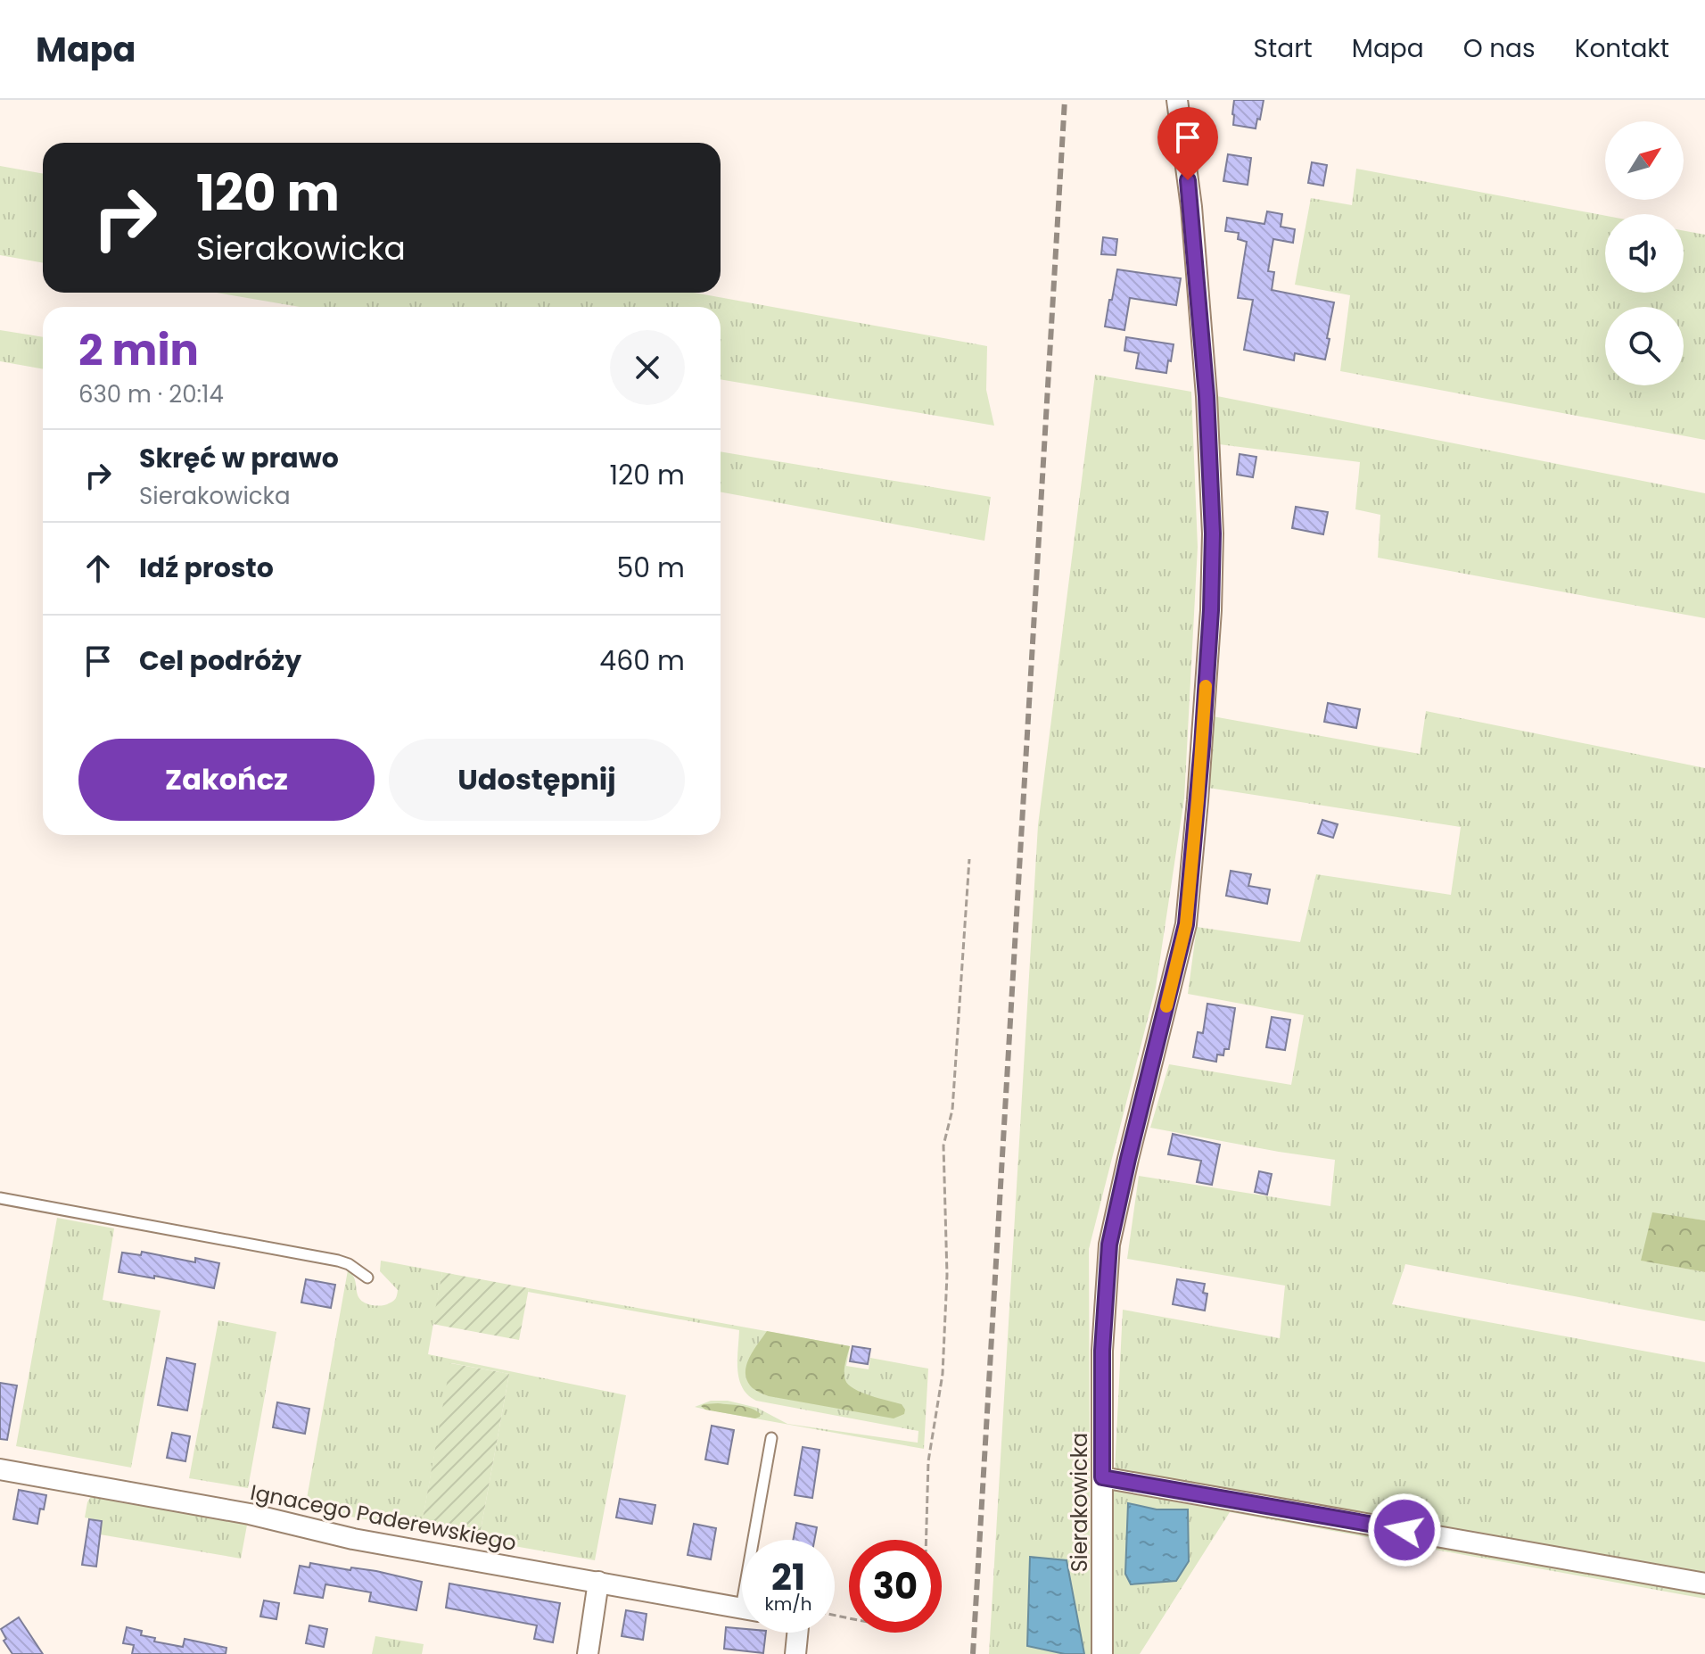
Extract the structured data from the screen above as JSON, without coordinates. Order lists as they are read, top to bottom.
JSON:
{
  "streets": {
    "street": ["Sierakowicka", "Ignacego Paderewskiego"]
  },
  "north": "top right",
  "page": {
    "header": "Mapa",
    "nav": [
      "Start",
      "Mapa",
      "O nas",
      "Kontakt"
    ],
    "turn": ["120 m", "Sierakowicka"],
    "heading": ["2 min", "630 m · 20:14"],
    "list": [
      {
        "name": "Skręć w prawo",
        "note": "Sierakowicka",
        "value": "120 m"
      },
      {
        "name": "Idź prosto",
        "value": "50 m"
      },
      {
        "name": "Cel podróży",
        "value": "460 m"
      }
    ],
    "buttons": ["Zakończ", "Udostępnij"],
    "speed": "21 km/h",
    "limit": "30"
  }
}
